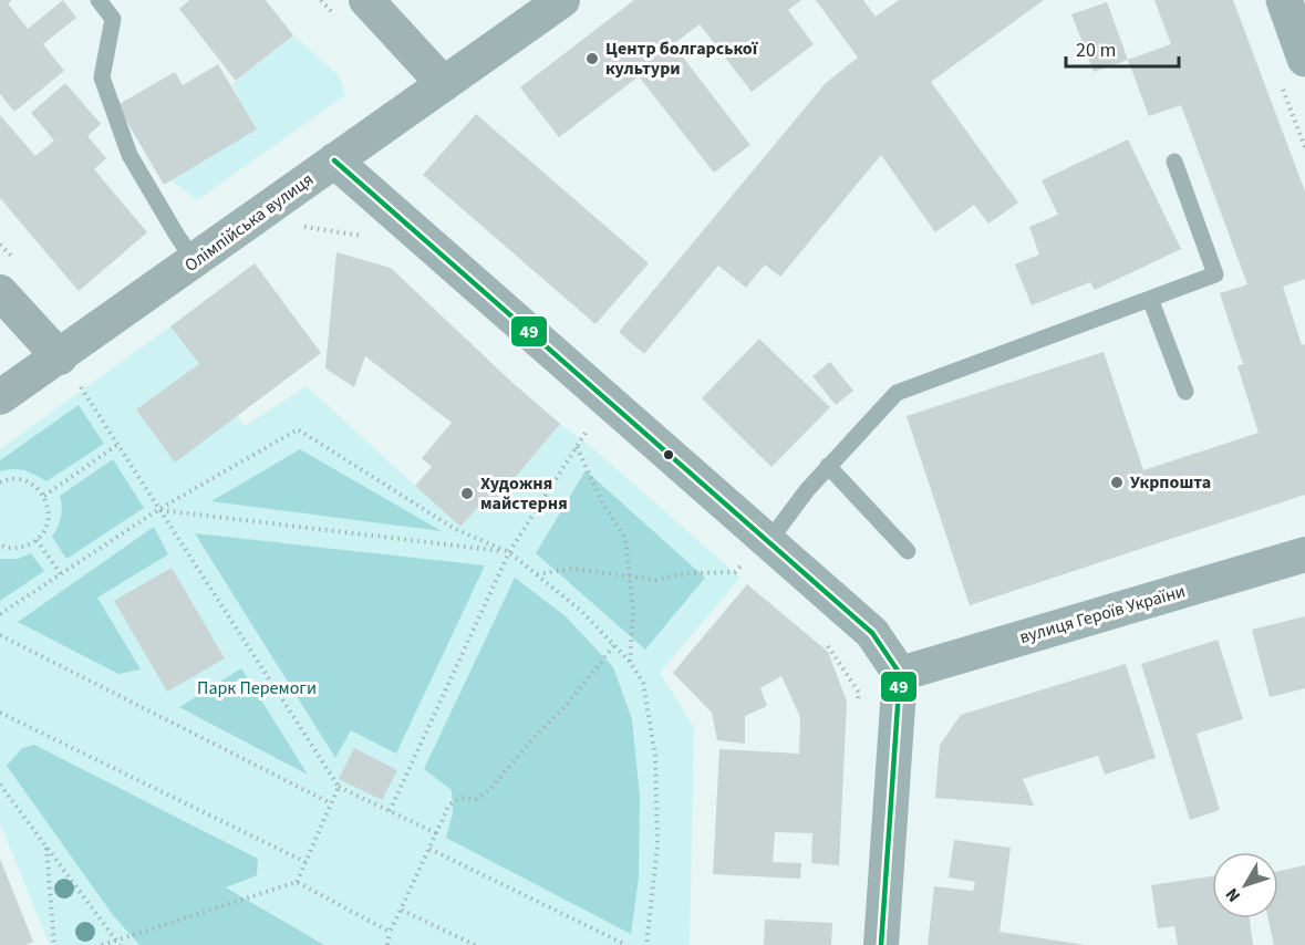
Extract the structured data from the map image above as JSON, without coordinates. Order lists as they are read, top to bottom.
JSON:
{
  "streets": {
    "street": ["Олімпійська вулиця", "вулиця Героїв України"]
  },
  "parks": ["Парк Перемоги"],
  "places": ["Центр болгарської культури", "Укрпошта", "Художня майстерня"],
  "lines": ["transit line 49"],
  "scale_bar": "20 m",
  "north": "bottom left"
}
